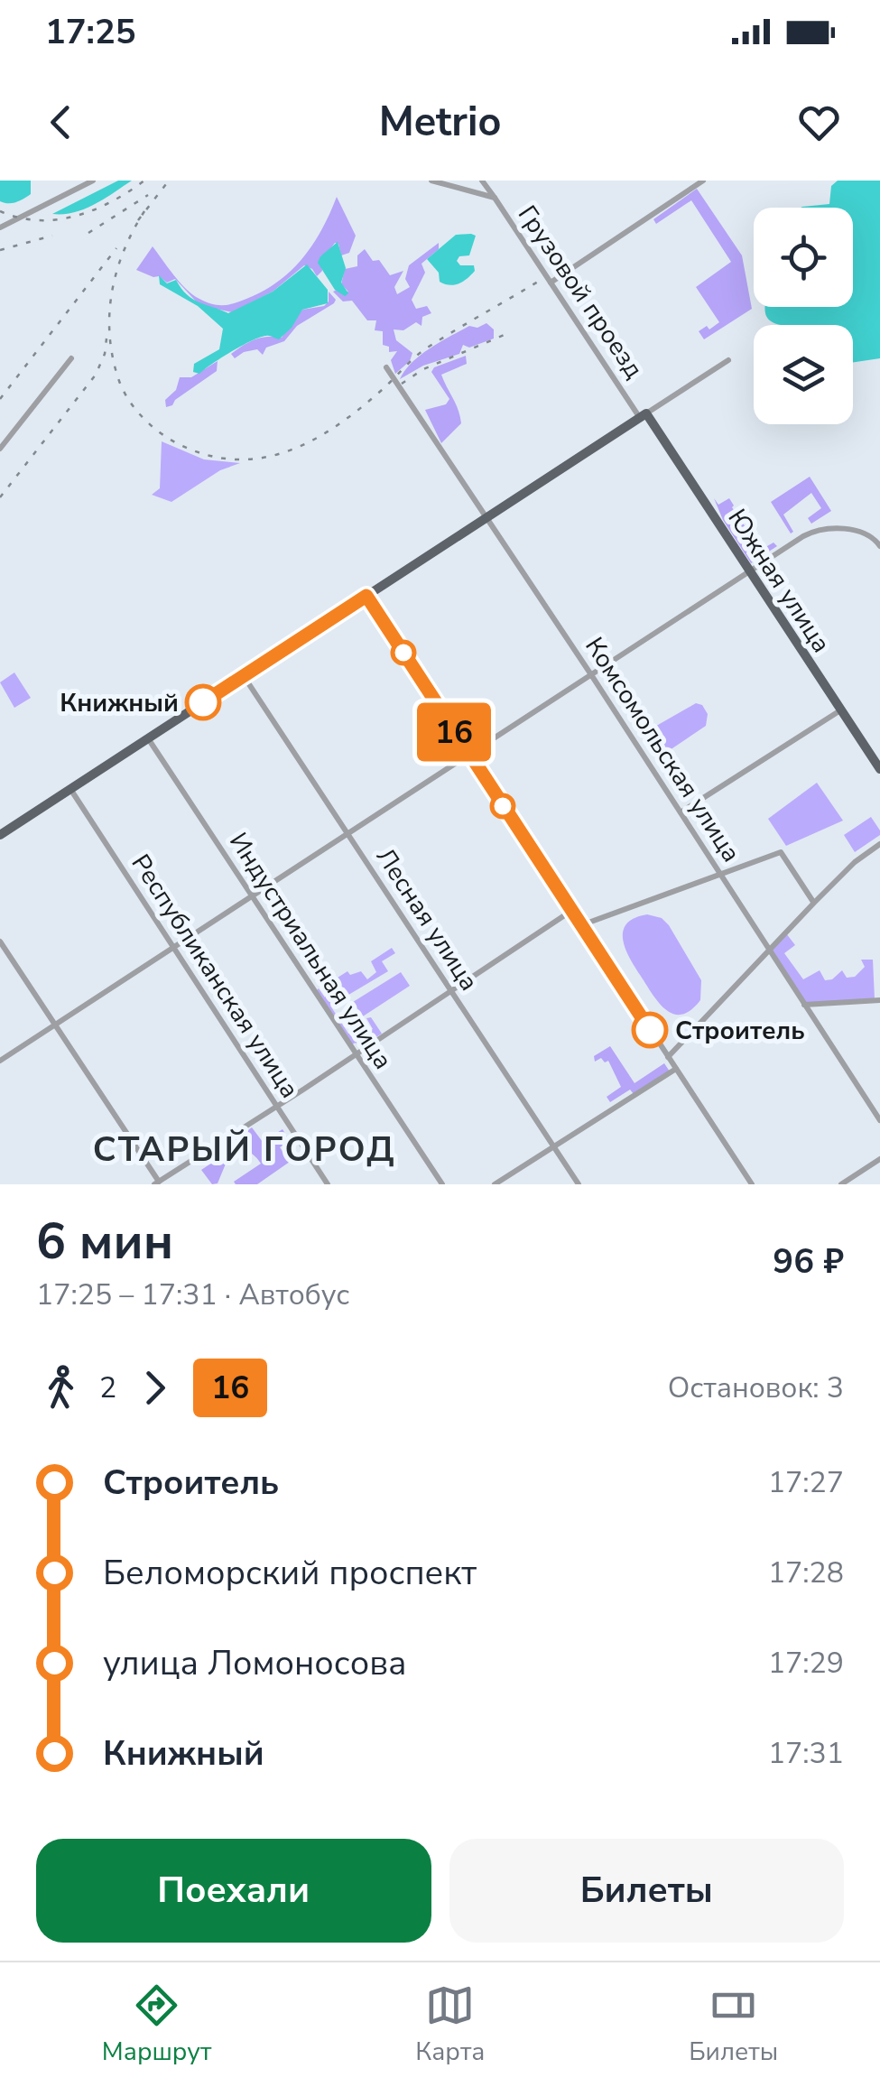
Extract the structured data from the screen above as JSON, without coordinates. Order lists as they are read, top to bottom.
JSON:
{
  "streets": {
    "main road": ["Южная улица"],
    "street": [
      "Грузовой проезд",
      "Комсомольская улица",
      "Лесная улица",
      "Индустриальная улица",
      "Республиканская улица"
    ]
  },
  "crossings": [
    ["Грузовой проезд", "Южная улица"]
  ],
  "districts": ["СТАРЫЙ ГОРОД"],
  "places": ["Книжный", "Строитель"],
  "lines": ["bus line 16"],
  "page": {
    "status": "17:25",
    "header": "Metrio",
    "on_map": "16",
    "heading": ["6 мин", "17:25 – 17:31 · Автобус", "96 ₽"],
    "legs": ["2", "16", "Остановок: 3"],
    "list": [
      {
        "name": "Строитель",
        "value": "17:27"
      },
      {
        "name": "Беломорский проспект",
        "value": "17:28"
      },
      {
        "name": "улица Ломоносова",
        "value": "17:29"
      },
      {
        "name": "Книжный",
        "value": "17:31"
      }
    ],
    "buttons": ["Поехали", "Билеты"],
    "tabs": ["Маршрут", "Карта", "Билеты"]
  }
}
